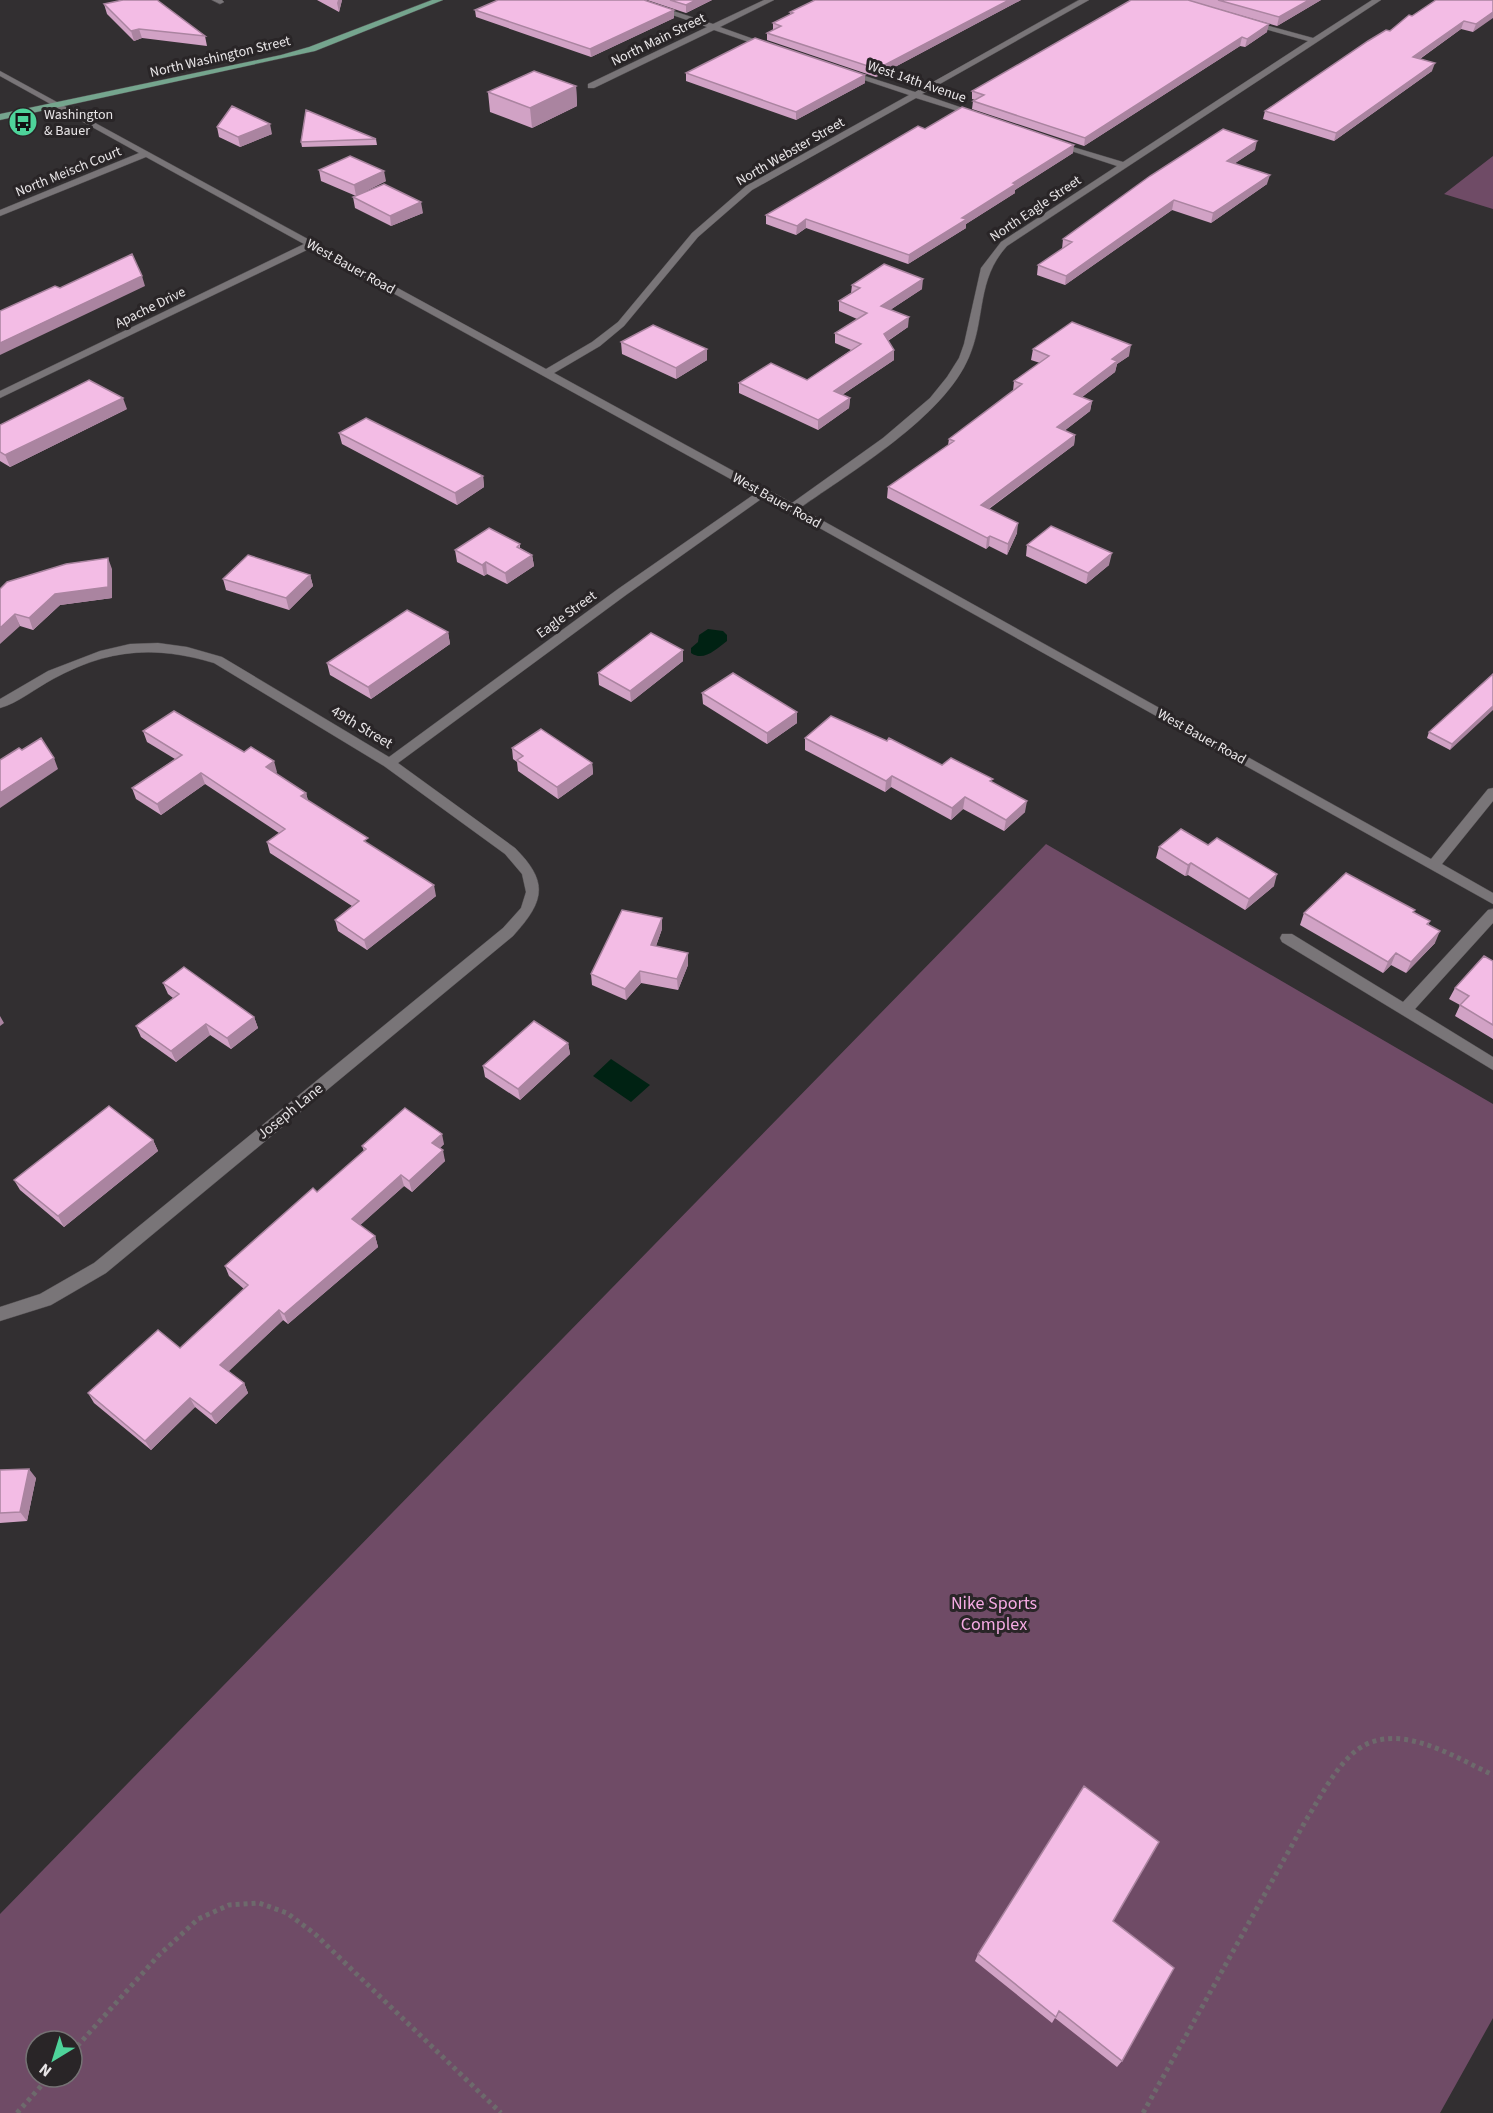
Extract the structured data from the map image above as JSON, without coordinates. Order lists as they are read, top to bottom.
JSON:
{
  "streets": {
    "main road": ["North Washington Street"],
    "street": [
      "North Main Street",
      "West 14th Avenue",
      "North Webster Street",
      "North Meisch Court",
      "North Eagle Street",
      "West Bauer Road",
      "Apache Drive",
      "Eagle Street",
      "49th Street",
      "Joseph Lane"
    ]
  },
  "crossings": [
    ["North Washington Street", "West Bauer Road"],
    ["West 14th Avenue", "North Webster Street"],
    ["North Webster Street", "West Bauer Road"],
    ["North Meisch Court", "West Bauer Road"],
    ["North Eagle Street", "West Bauer Road"],
    ["West Bauer Road", "Apache Drive"],
    ["West Bauer Road", "Eagle Street"],
    ["Eagle Street", "49th Street"],
    ["49th Street", "Joseph Lane"]
  ],
  "parks": ["Nike Sports Complex"],
  "places": {
    "bus stop": ["Washington & Bauer"]
  },
  "north": "bottom left"
}
